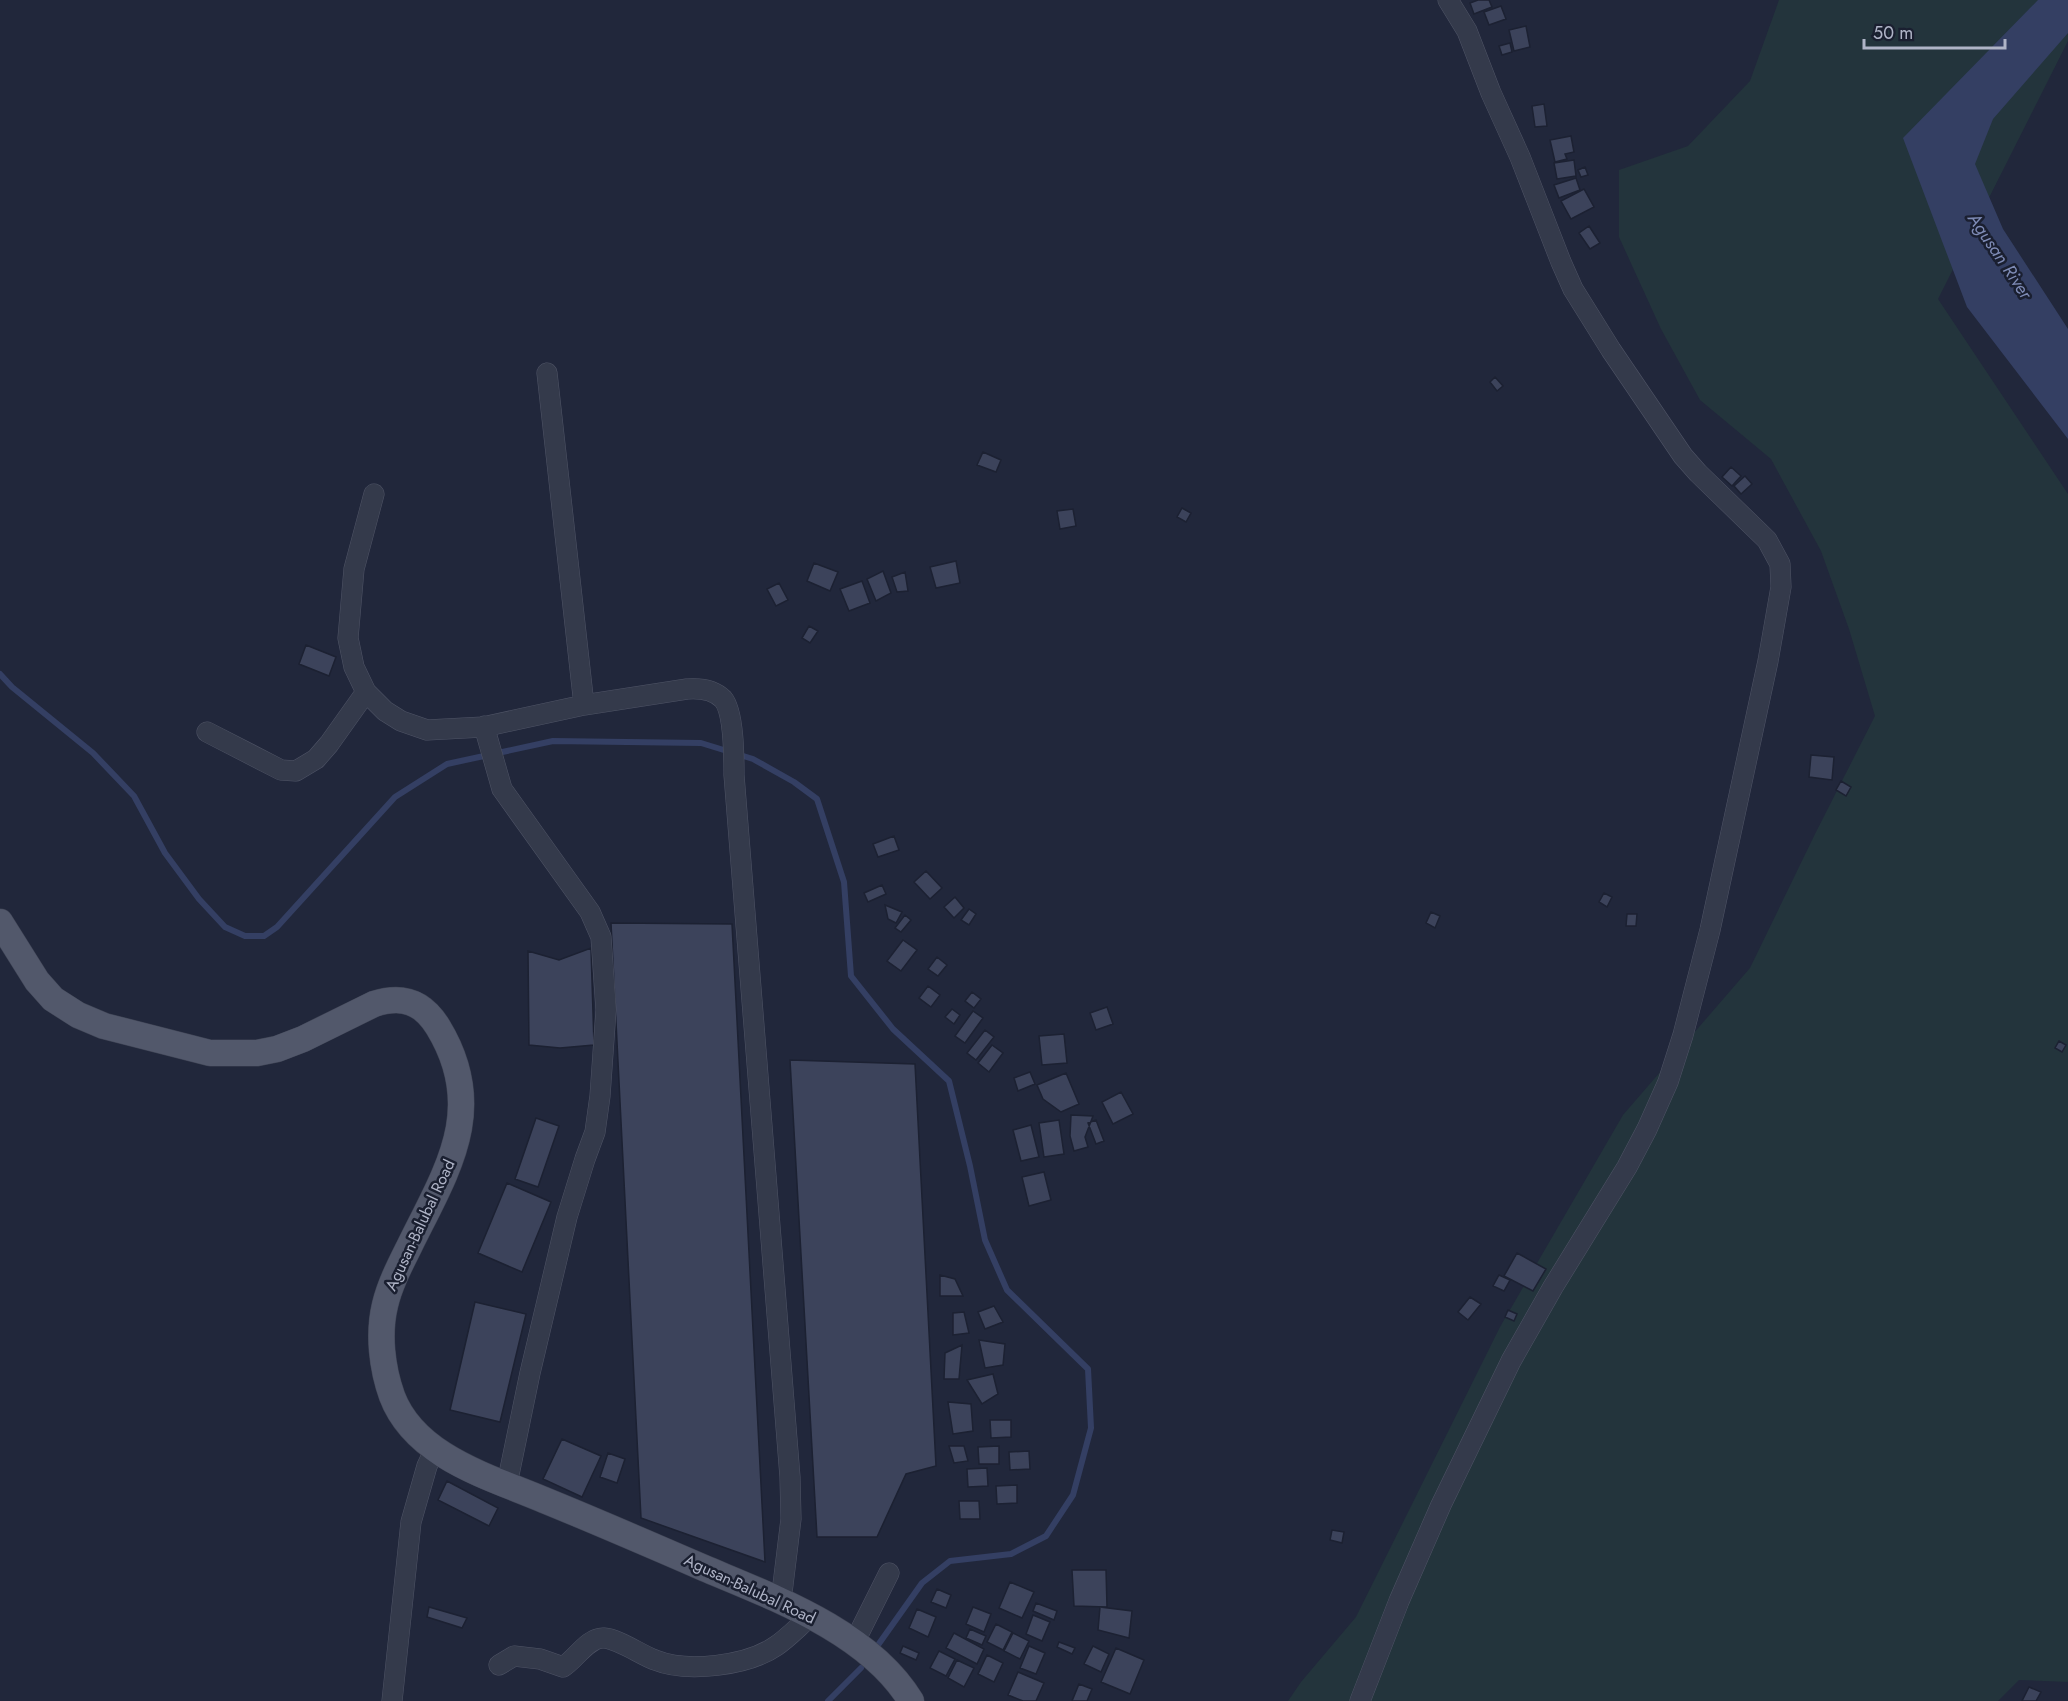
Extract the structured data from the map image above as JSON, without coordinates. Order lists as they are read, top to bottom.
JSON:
{
  "streets": {
    "main road": ["Agusan-Balubal Road"]
  },
  "water": ["Agusan River"],
  "scale_bar": "50 m"
}
